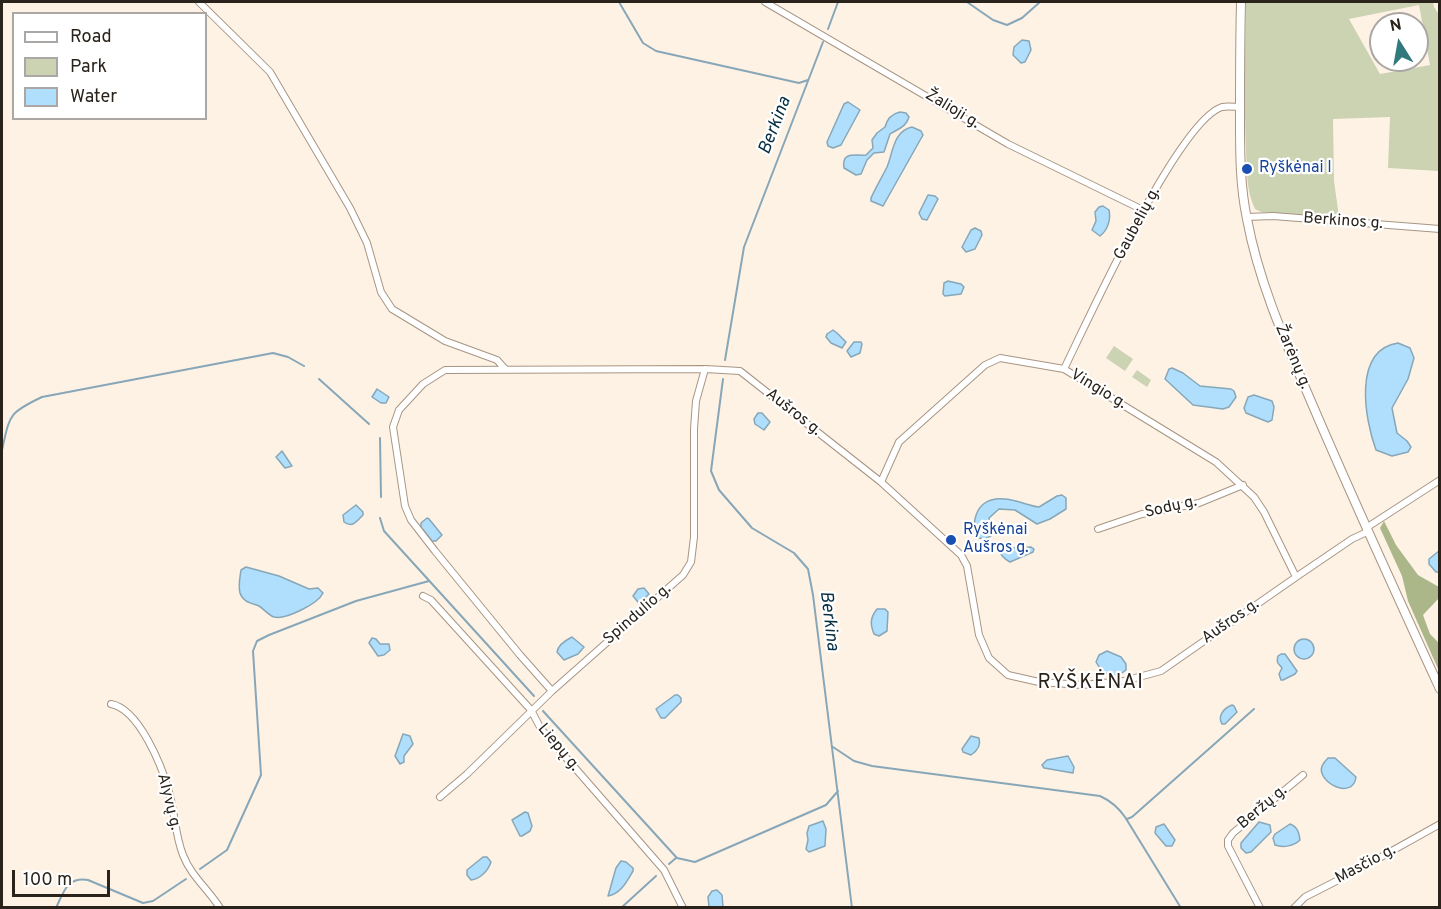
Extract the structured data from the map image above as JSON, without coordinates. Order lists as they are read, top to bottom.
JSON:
{
  "streets": {
    "main road": ["Žarėnų g."],
    "street": [
      "Žalioji g.",
      "Berkinos g.",
      "Gaubelių g.",
      "Vingio g.",
      "Aušros g.",
      "Sodų g.",
      "Spindulio g.",
      "Liepų g.",
      "Alyvų g.",
      "Beržų g.",
      "Masčio g."
    ]
  },
  "crossings": [
    ["Žalioji g.", "Gaubelių g."],
    ["Berkinos g.", "Žarėnų g."],
    ["Gaubelių g.", "Žarėnų g."],
    ["Gaubelių g.", "Vingio g."],
    ["Žarėnų g.", "Aušros g."],
    ["Vingio g.", "Aušros g."],
    ["Vingio g.", "Sodų g."],
    ["Aušros g.", "Spindulio g."],
    ["Spindulio g.", "Liepų g."]
  ],
  "districts": ["RYŠKĖNAI"],
  "water": ["Berkina"],
  "places": ["Ryškėnai I", "Ryškėnai Aušros g."],
  "legend": ["Road", "Park", "Water"],
  "scale_bar": "100 m",
  "north": "top"
}
